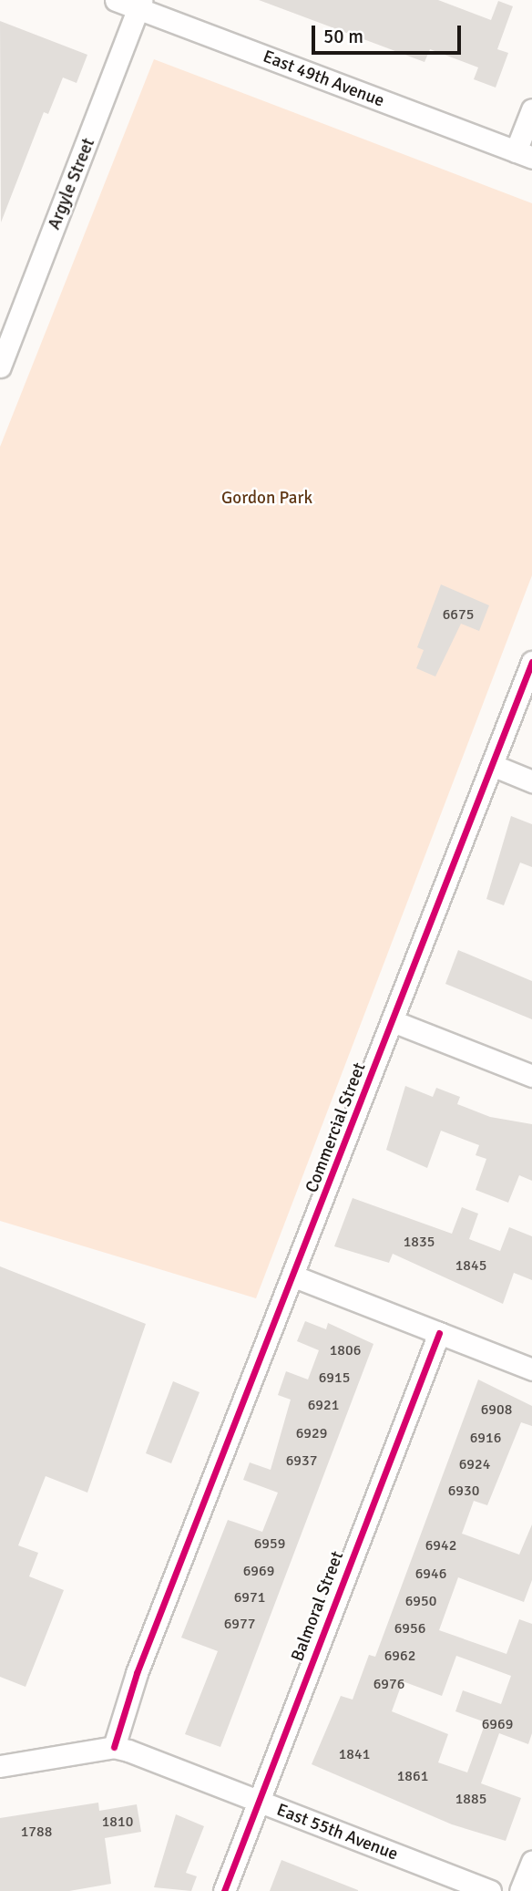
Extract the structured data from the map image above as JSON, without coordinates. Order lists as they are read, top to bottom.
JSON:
{
  "streets": {
    "street": [
      "East 49th Avenue",
      "Argyle Street",
      "Commercial Street",
      "Balmoral Street",
      "East 55th Avenue"
    ]
  },
  "crossings": [
    ["East 49th Avenue", "Argyle Street"],
    ["Commercial Street", "East 55th Avenue"],
    ["Balmoral Street", "East 55th Avenue"]
  ],
  "parks": ["Gordon Park"],
  "house_numbers": [
    "6675",
    "1835",
    "1845",
    "1806",
    "6915",
    "6921",
    "6908",
    "6929",
    "6916",
    "6937",
    "6924",
    "6930",
    "6959",
    "6942",
    "6969",
    "6946",
    "6971",
    "6950",
    "6977",
    "6956",
    "6962",
    "6976",
    "6969",
    "1841",
    "1861",
    "1885",
    "1810",
    "1788"
  ],
  "scale_bar": "50 m"
}
